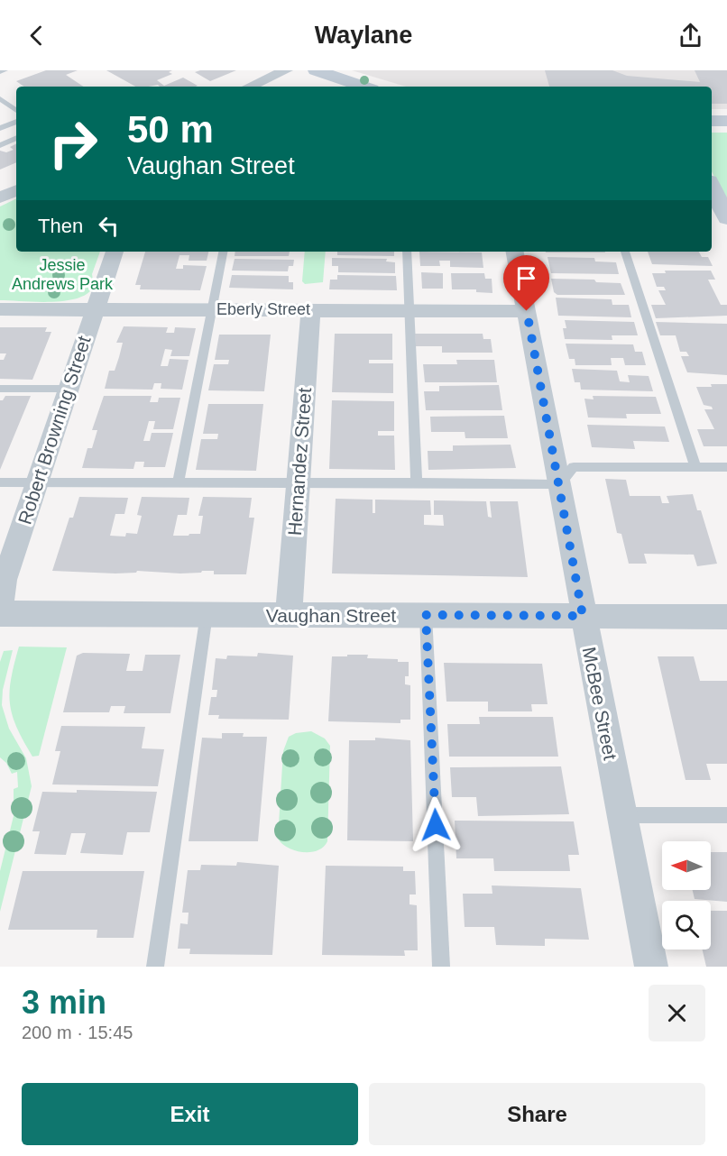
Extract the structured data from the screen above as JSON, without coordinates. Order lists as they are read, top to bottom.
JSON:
{
  "streets": {
    "street": [
      "Eberly Street",
      "Robert Browning Street",
      "Hernandez Street",
      "Vaughan Street",
      "McBee Street"
    ]
  },
  "crossings": [
    ["Eberly Street", "Robert Browning Street"],
    ["Eberly Street", "Hernandez Street"],
    ["Eberly Street", "McBee Street"],
    ["Robert Browning Street", "Vaughan Street"],
    ["Hernandez Street", "Vaughan Street"],
    ["Vaughan Street", "McBee Street"]
  ],
  "parks": ["Jessie Andrews Park"],
  "north": "left",
  "page": {
    "header": "Waylane",
    "turn": ["50 m", "Vaughan Street"],
    "then": "Then",
    "heading": ["3 min", "200 m · 15:45"],
    "buttons": ["Exit", "Share"]
  }
}
